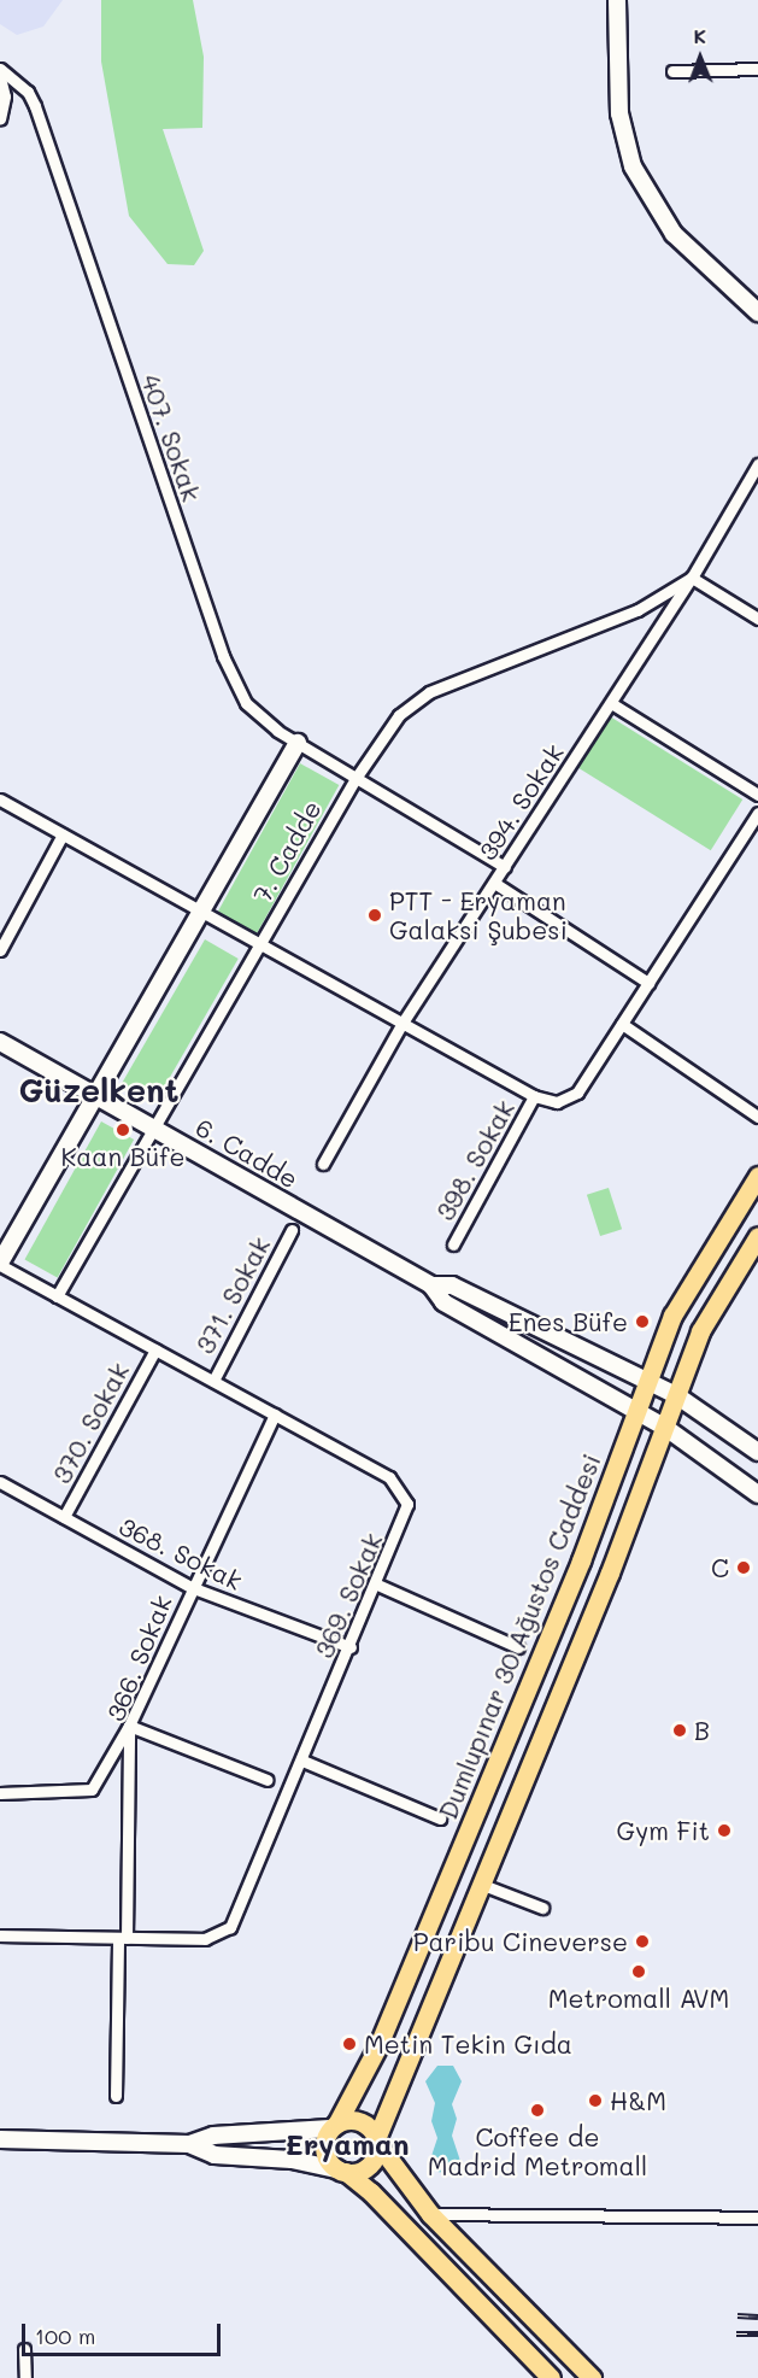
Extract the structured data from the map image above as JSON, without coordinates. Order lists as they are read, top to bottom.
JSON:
{
  "streets": {
    "main road": ["7. Cadde", "6. Cadde", "Dumlupınar 30 Ağustos Caddesi"],
    "street": [
      "407. Sokak",
      "394. Sokak",
      "398. Sokak",
      "371. Sokak",
      "370. Sokak",
      "368. Sokak",
      "369. Sokak",
      "366. Sokak"
    ]
  },
  "crossings": [
    ["407. Sokak", "394. Sokak"],
    ["407. Sokak", "7. Cadde"],
    ["394. Sokak", "7. Cadde"],
    ["7. Cadde", "6. Cadde"],
    ["7. Cadde", "369. Sokak"],
    ["6. Cadde", "Dumlupınar 30 Ağustos Caddesi"],
    ["371. Sokak", "369. Sokak"],
    ["370. Sokak", "368. Sokak"],
    ["370. Sokak", "369. Sokak"],
    ["368. Sokak", "369. Sokak"],
    ["368. Sokak", "366. Sokak"],
    ["369. Sokak", "366. Sokak"]
  ],
  "districts": ["Güzelkent", "Eryaman"],
  "places": [
    "PTT - Eryaman Galaksi Şubesi",
    "Kaan Büfe",
    "Enes Büfe",
    "C",
    "B",
    "Gym Fit",
    "Paribu Cineverse",
    "Metromall AVM",
    "Metin Tekin Gıda",
    "H&M",
    "Coffee de Madrid Metromall"
  ],
  "scale_bar": "100 m",
  "north": "top"
}
